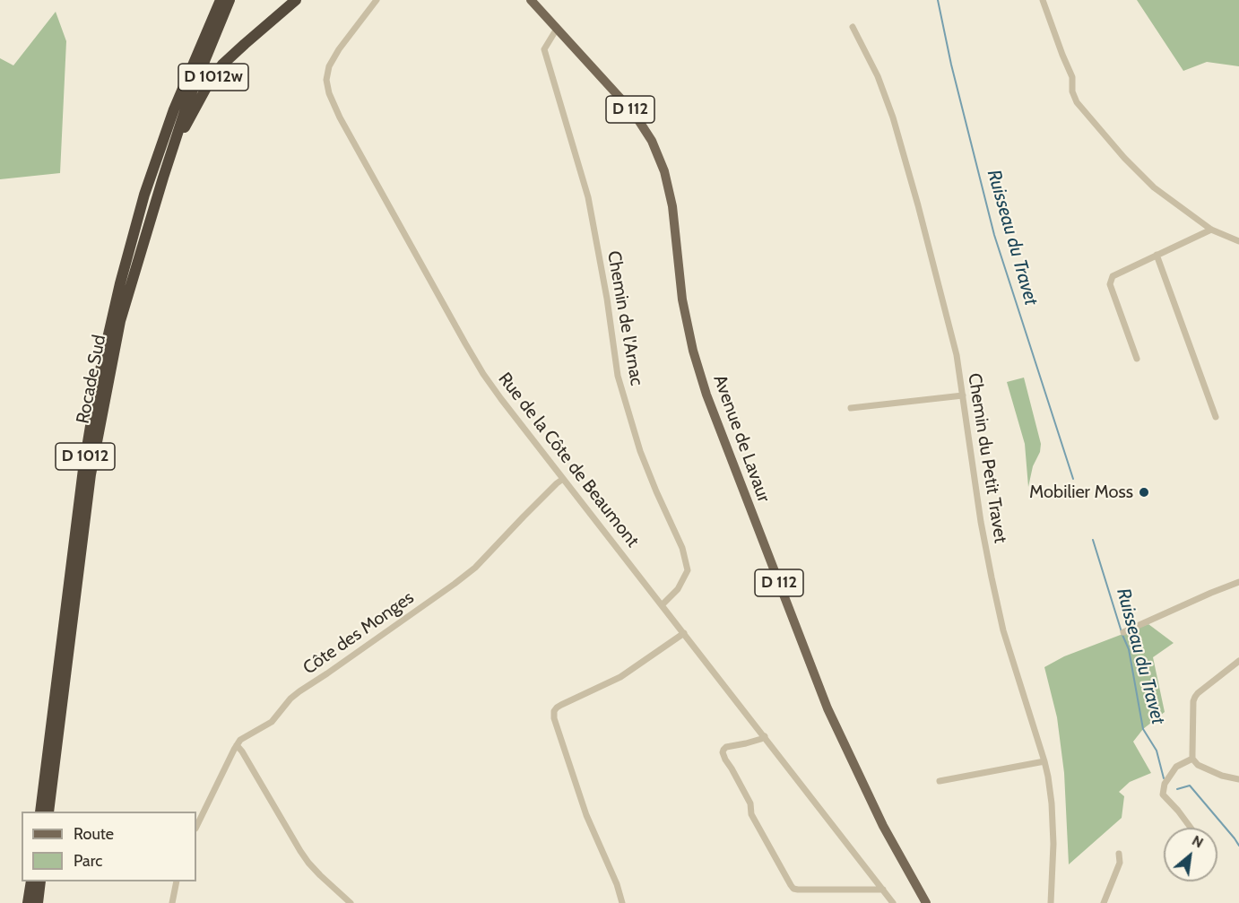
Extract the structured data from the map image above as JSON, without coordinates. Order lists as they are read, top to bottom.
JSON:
{
  "streets": {
    "highway": ["D 1012w", "Rocade Sud", "D 1012"],
    "main road": ["D 112", "Avenue de Lavaur"],
    "street": [
      "Chemin de l'Arnac",
      "Chemin du Petit Travet",
      "Rue de la Côte de Beaumont",
      "Côte des Monges"
    ]
  },
  "crossings": [
    ["D 1012w", "Rocade Sud"],
    ["Chemin de l'Arnac", "Avenue de Lavaur"],
    ["Chemin de l'Arnac", "Rue de la Côte de Beaumont"],
    ["Rue de la Côte de Beaumont", "Côte des Monges"]
  ],
  "water": ["Ruisseau du Travet"],
  "places": ["Mobilier Moss"],
  "legend": ["Route", "Parc"],
  "north": "top right"
}
